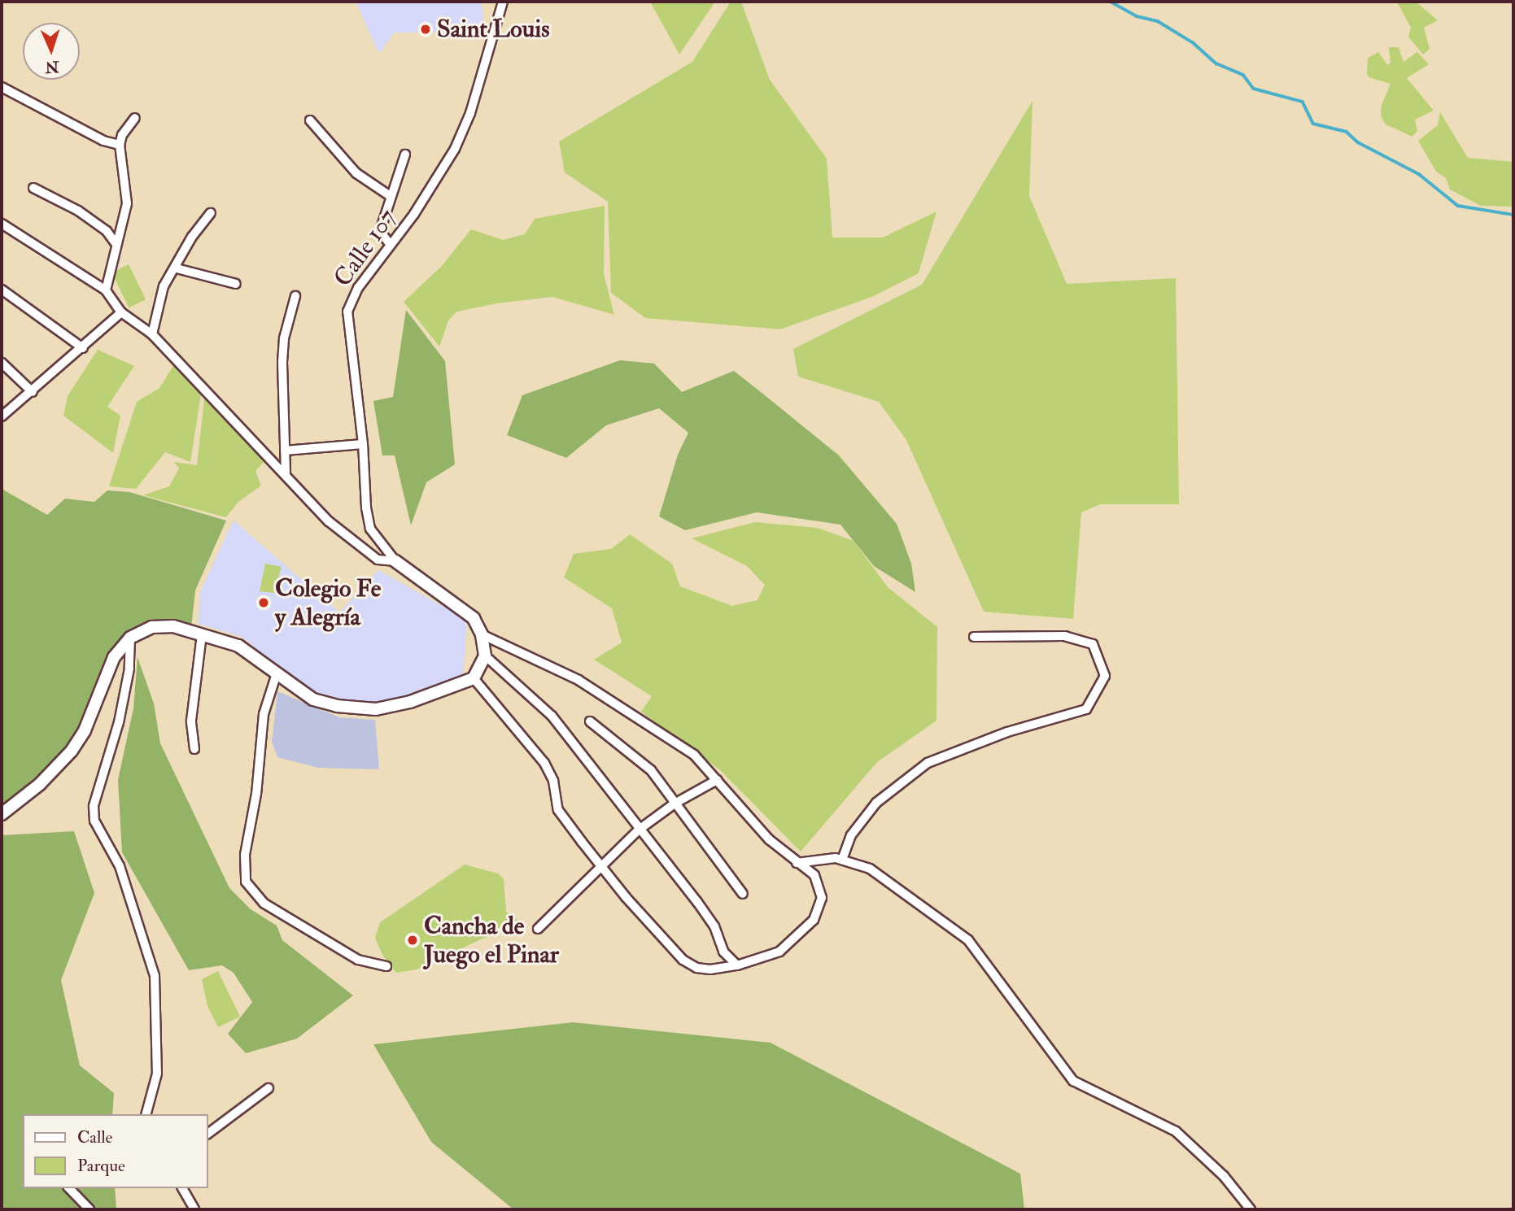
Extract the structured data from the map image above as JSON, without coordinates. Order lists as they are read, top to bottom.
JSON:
{
  "streets": {
    "street": ["Calle 107"]
  },
  "places": ["Saint Louis", "Colegio Fe y Alegría", "Cancha de Juego el Pinar"],
  "legend": ["Calle", "Parque"],
  "north": "bottom"
}
